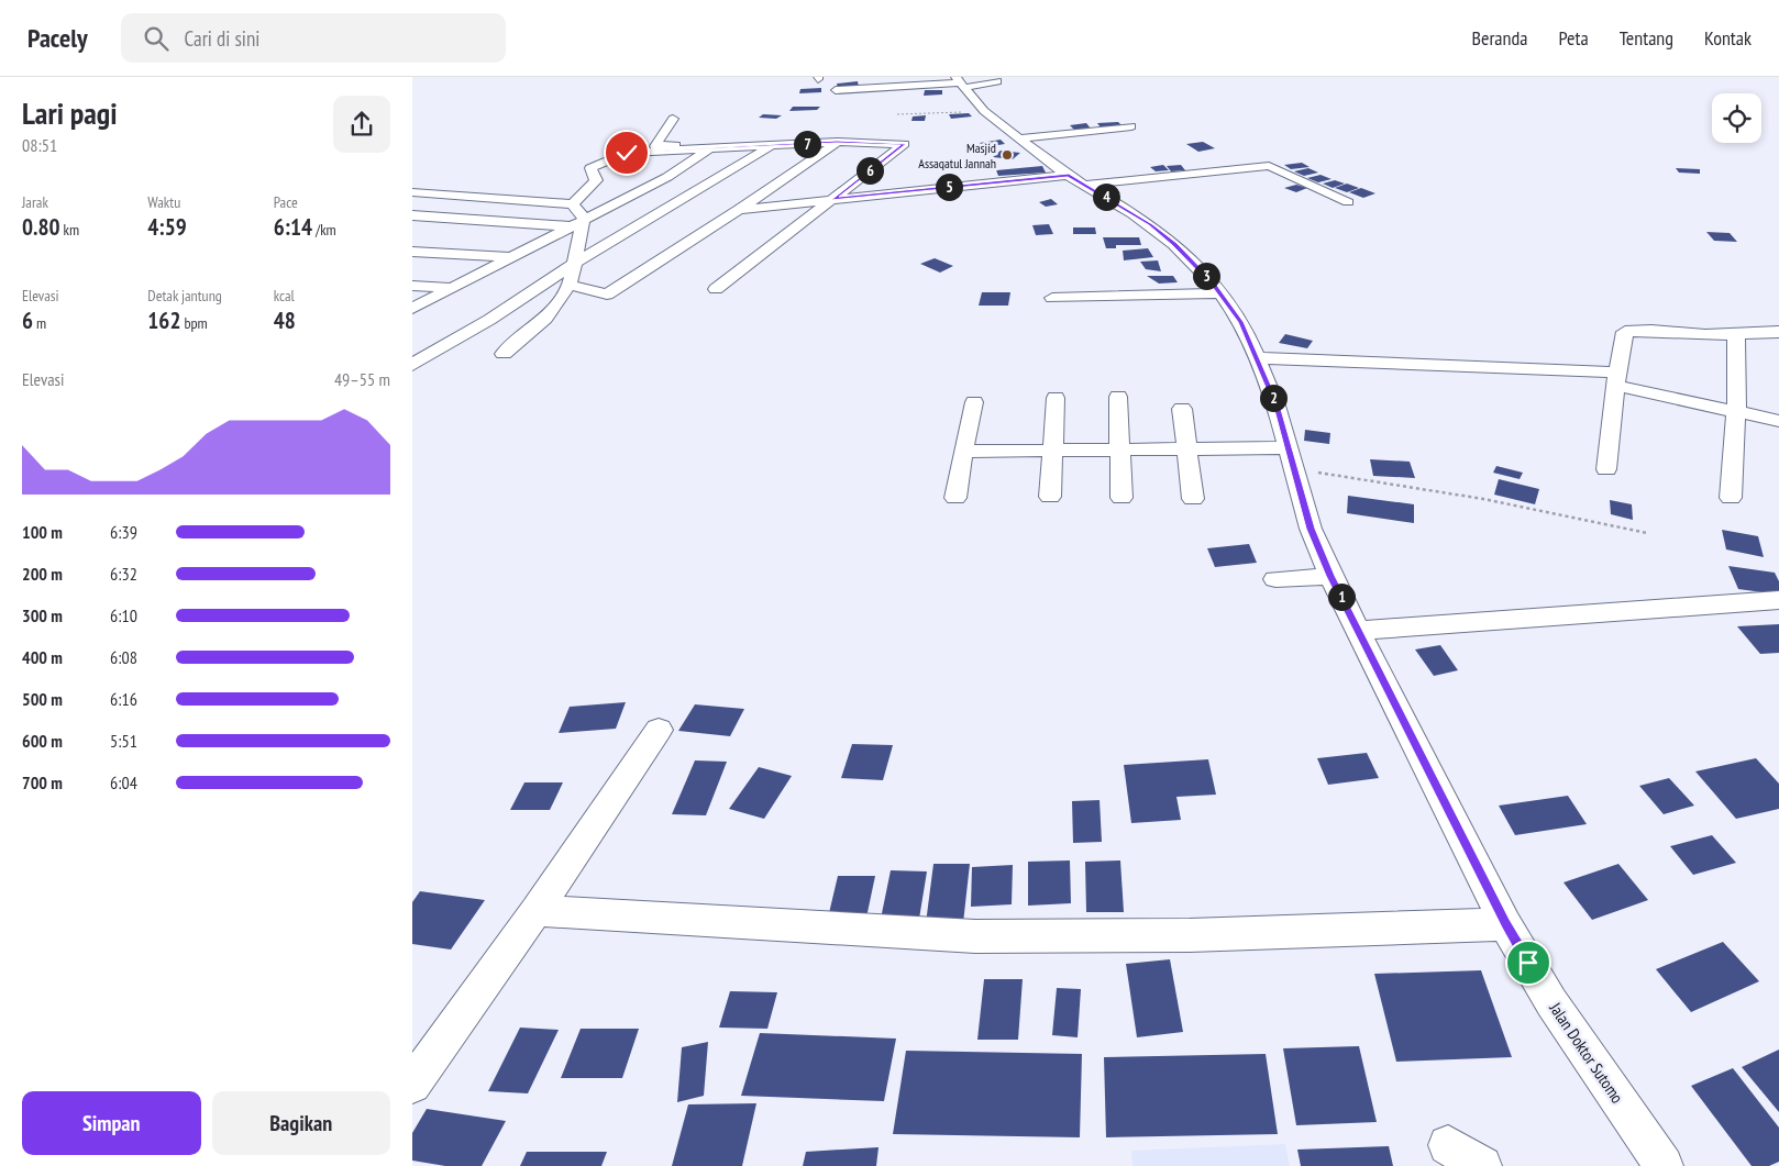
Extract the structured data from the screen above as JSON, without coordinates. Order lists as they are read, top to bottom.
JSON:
{
  "streets": {
    "street": ["Jalan Doktor Sutomo"]
  },
  "places": ["Masjid Assaqatul Jannah"],
  "page": {
    "header": "Pacely",
    "search": "Cari di sini",
    "nav": [
      "Beranda",
      "Peta",
      "Tentang",
      "Kontak"
    ],
    "heading": ["Lari pagi", "08:51"],
    "pins": [
      "7",
      "6",
      "5",
      "4",
      "3",
      "2",
      "1"
    ],
    "stats": [
      ["Jarak", "0.80 km"],
      ["Waktu", "4:59"],
      ["Pace", "6:14 /km"],
      ["Elevasi", "6 m"],
      ["Detak jantung", "162 bpm"],
      ["kcal", "48"]
    ],
    "chart": ["Elevasi", "49–55 m"],
    "list": [
      {
        "name": "100 m",
        "note": "6:39"
      },
      {
        "name": "200 m",
        "note": "6:32"
      },
      {
        "name": "300 m",
        "note": "6:10"
      },
      {
        "name": "400 m",
        "note": "6:08"
      },
      {
        "name": "500 m",
        "note": "6:16"
      },
      {
        "name": "600 m",
        "note": "5:51"
      },
      {
        "name": "700 m",
        "note": "6:04"
      }
    ],
    "buttons": ["Simpan", "Bagikan"]
  }
}
